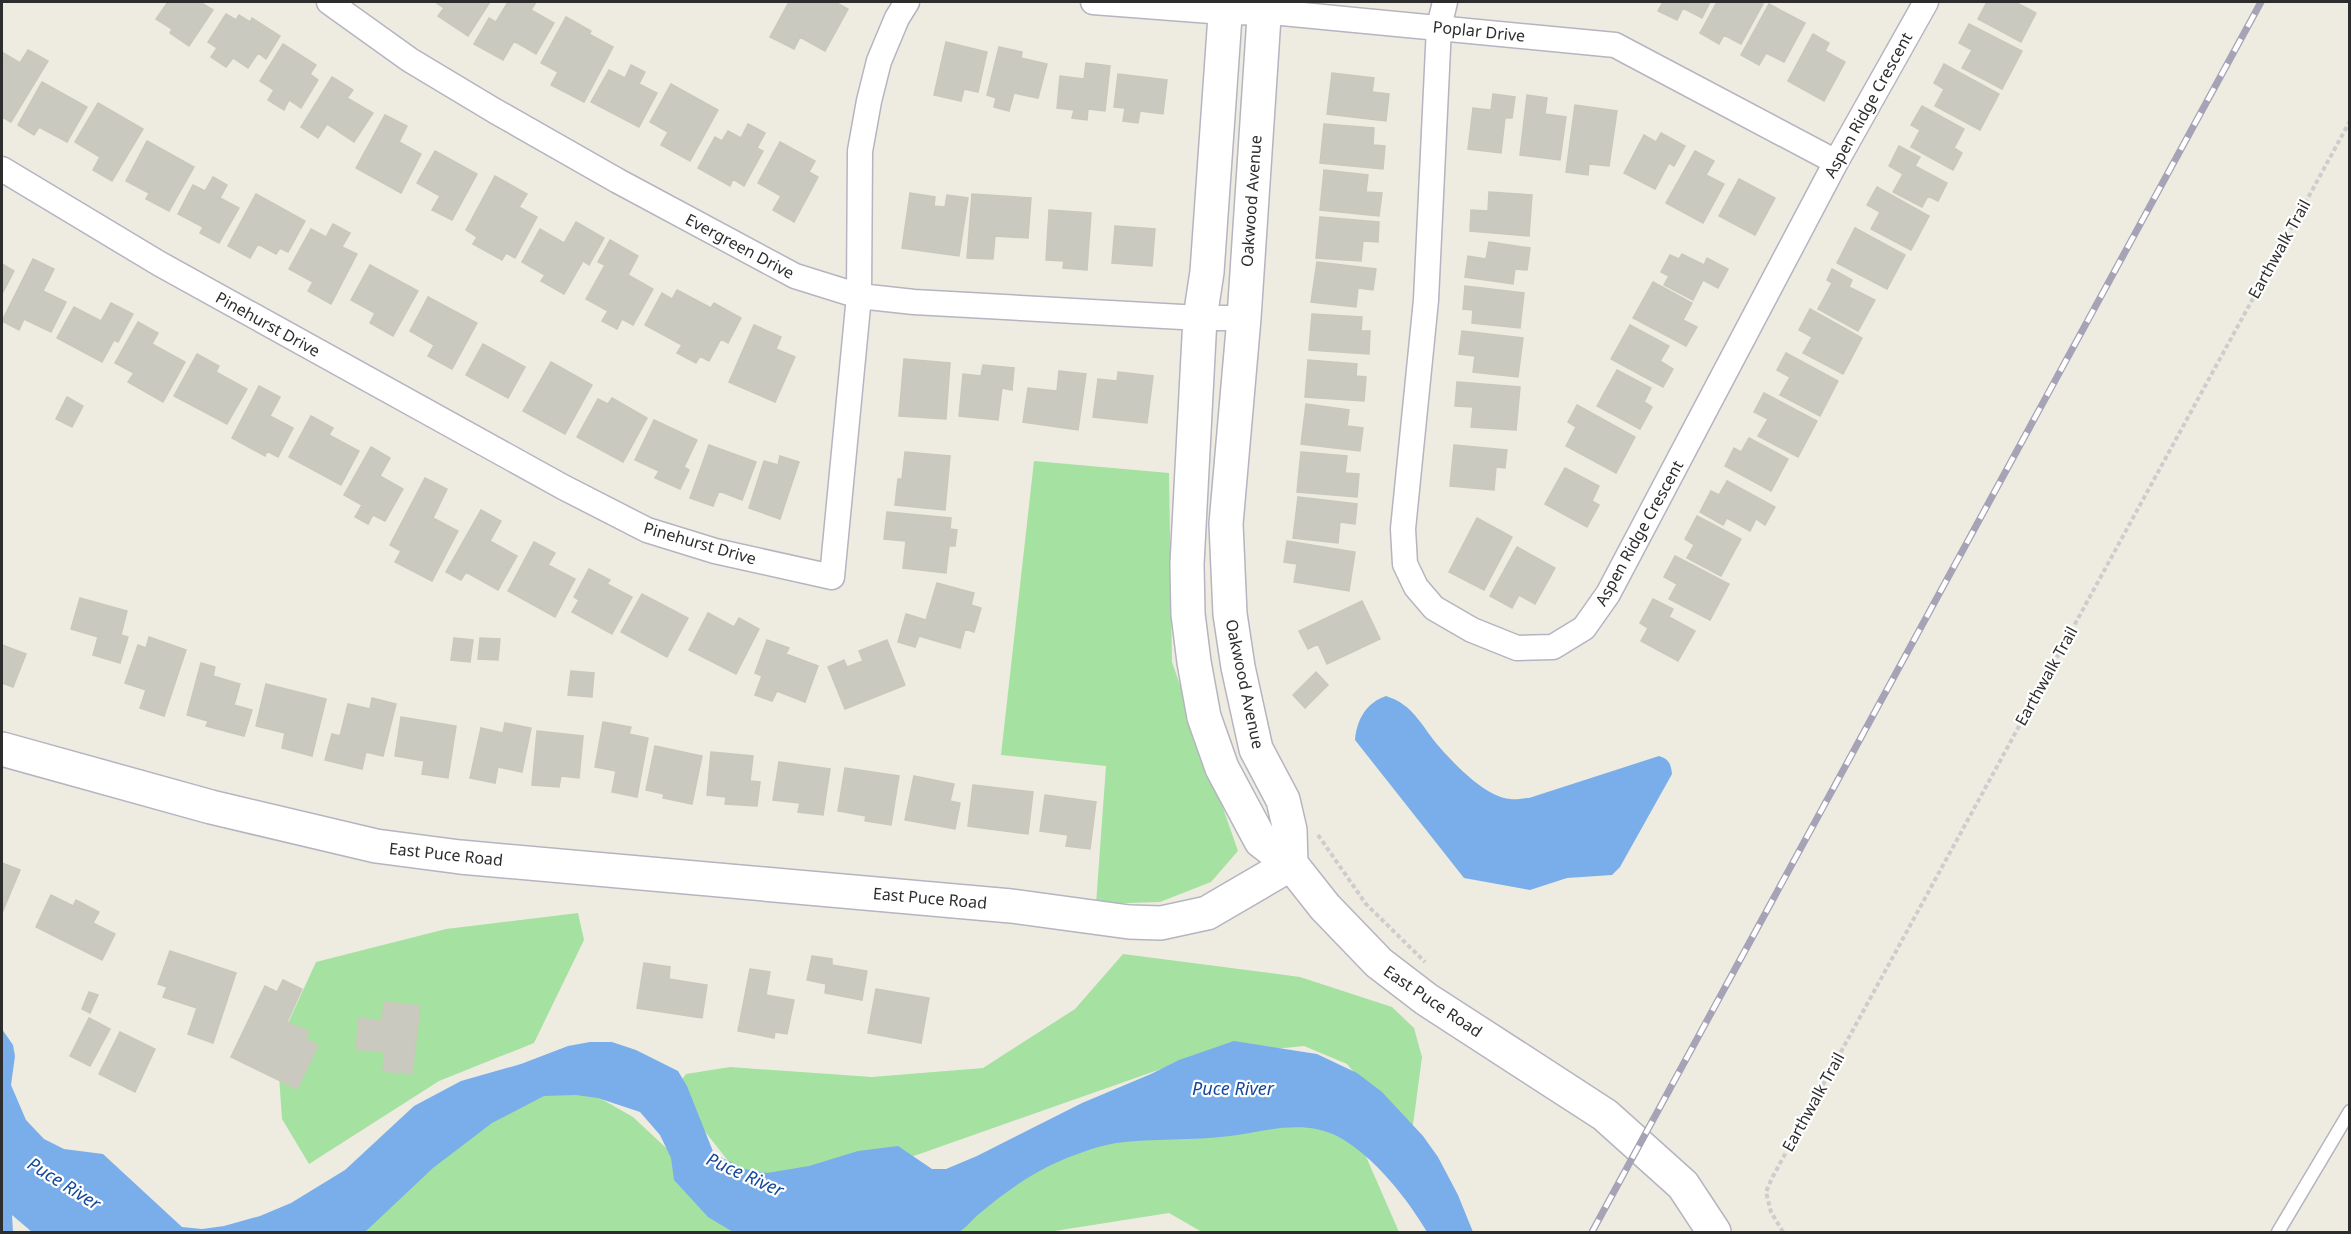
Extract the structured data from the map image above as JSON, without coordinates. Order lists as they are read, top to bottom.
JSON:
{
  "streets": {
    "main road": ["Oakwood Avenue", "East Puce Road"],
    "street": [
      "Poplar Drive",
      "Aspen Ridge Crescent",
      "Evergreen Drive",
      "Pinehurst Drive"
    ],
    "path": ["Earthwalk Trail"]
  },
  "crossings": [
    ["Poplar Drive", "Aspen Ridge Crescent"],
    ["Poplar Drive", "Oakwood Avenue"],
    ["Oakwood Avenue", "Evergreen Drive"],
    ["Oakwood Avenue", "East Puce Road"],
    ["Evergreen Drive", "Pinehurst Drive"]
  ],
  "water": ["Puce River"]
}
